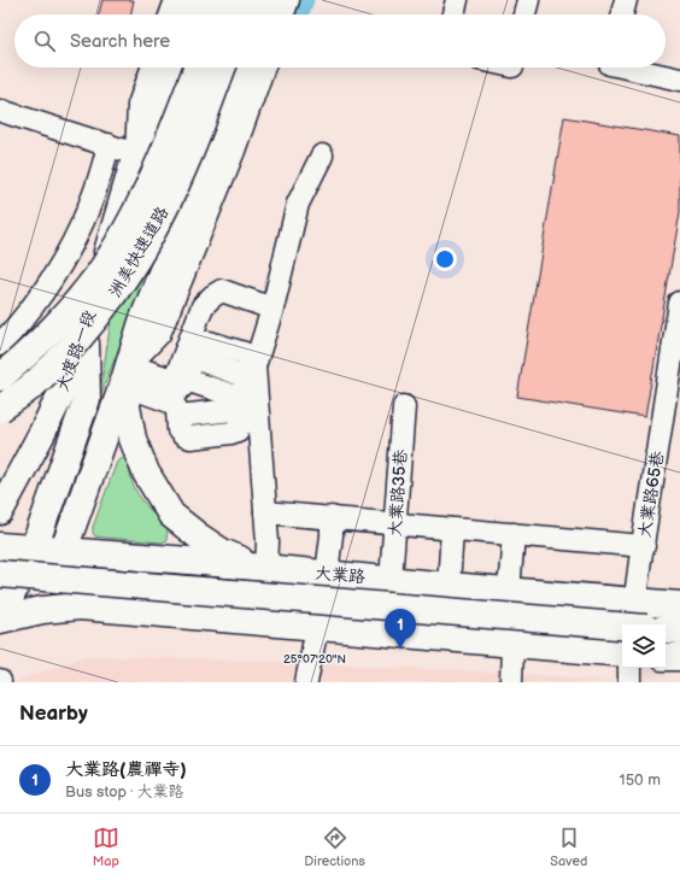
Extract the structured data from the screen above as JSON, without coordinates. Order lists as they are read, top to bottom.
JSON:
{
  "streets": {
    "main road": ["洲美快速道路", "大度路一段", "大業路"],
    "street": ["大業路35巷", "大業路65巷"]
  },
  "crossings": [
    ["大業路35巷", "大業路"],
    ["大業路65巷", "大業路"]
  ],
  "page": {
    "search": "Search here",
    "pins": "1",
    "heading": "Nearby",
    "list": [
      {
        "mark": "1",
        "name": "大業路(農禪寺)",
        "note": "Bus stop · 大業路",
        "value": "150 m"
      }
    ],
    "nav": ["Map", "Directions", "Saved"]
  },
  "coordinates": ["25°07'20\"N"]
}
